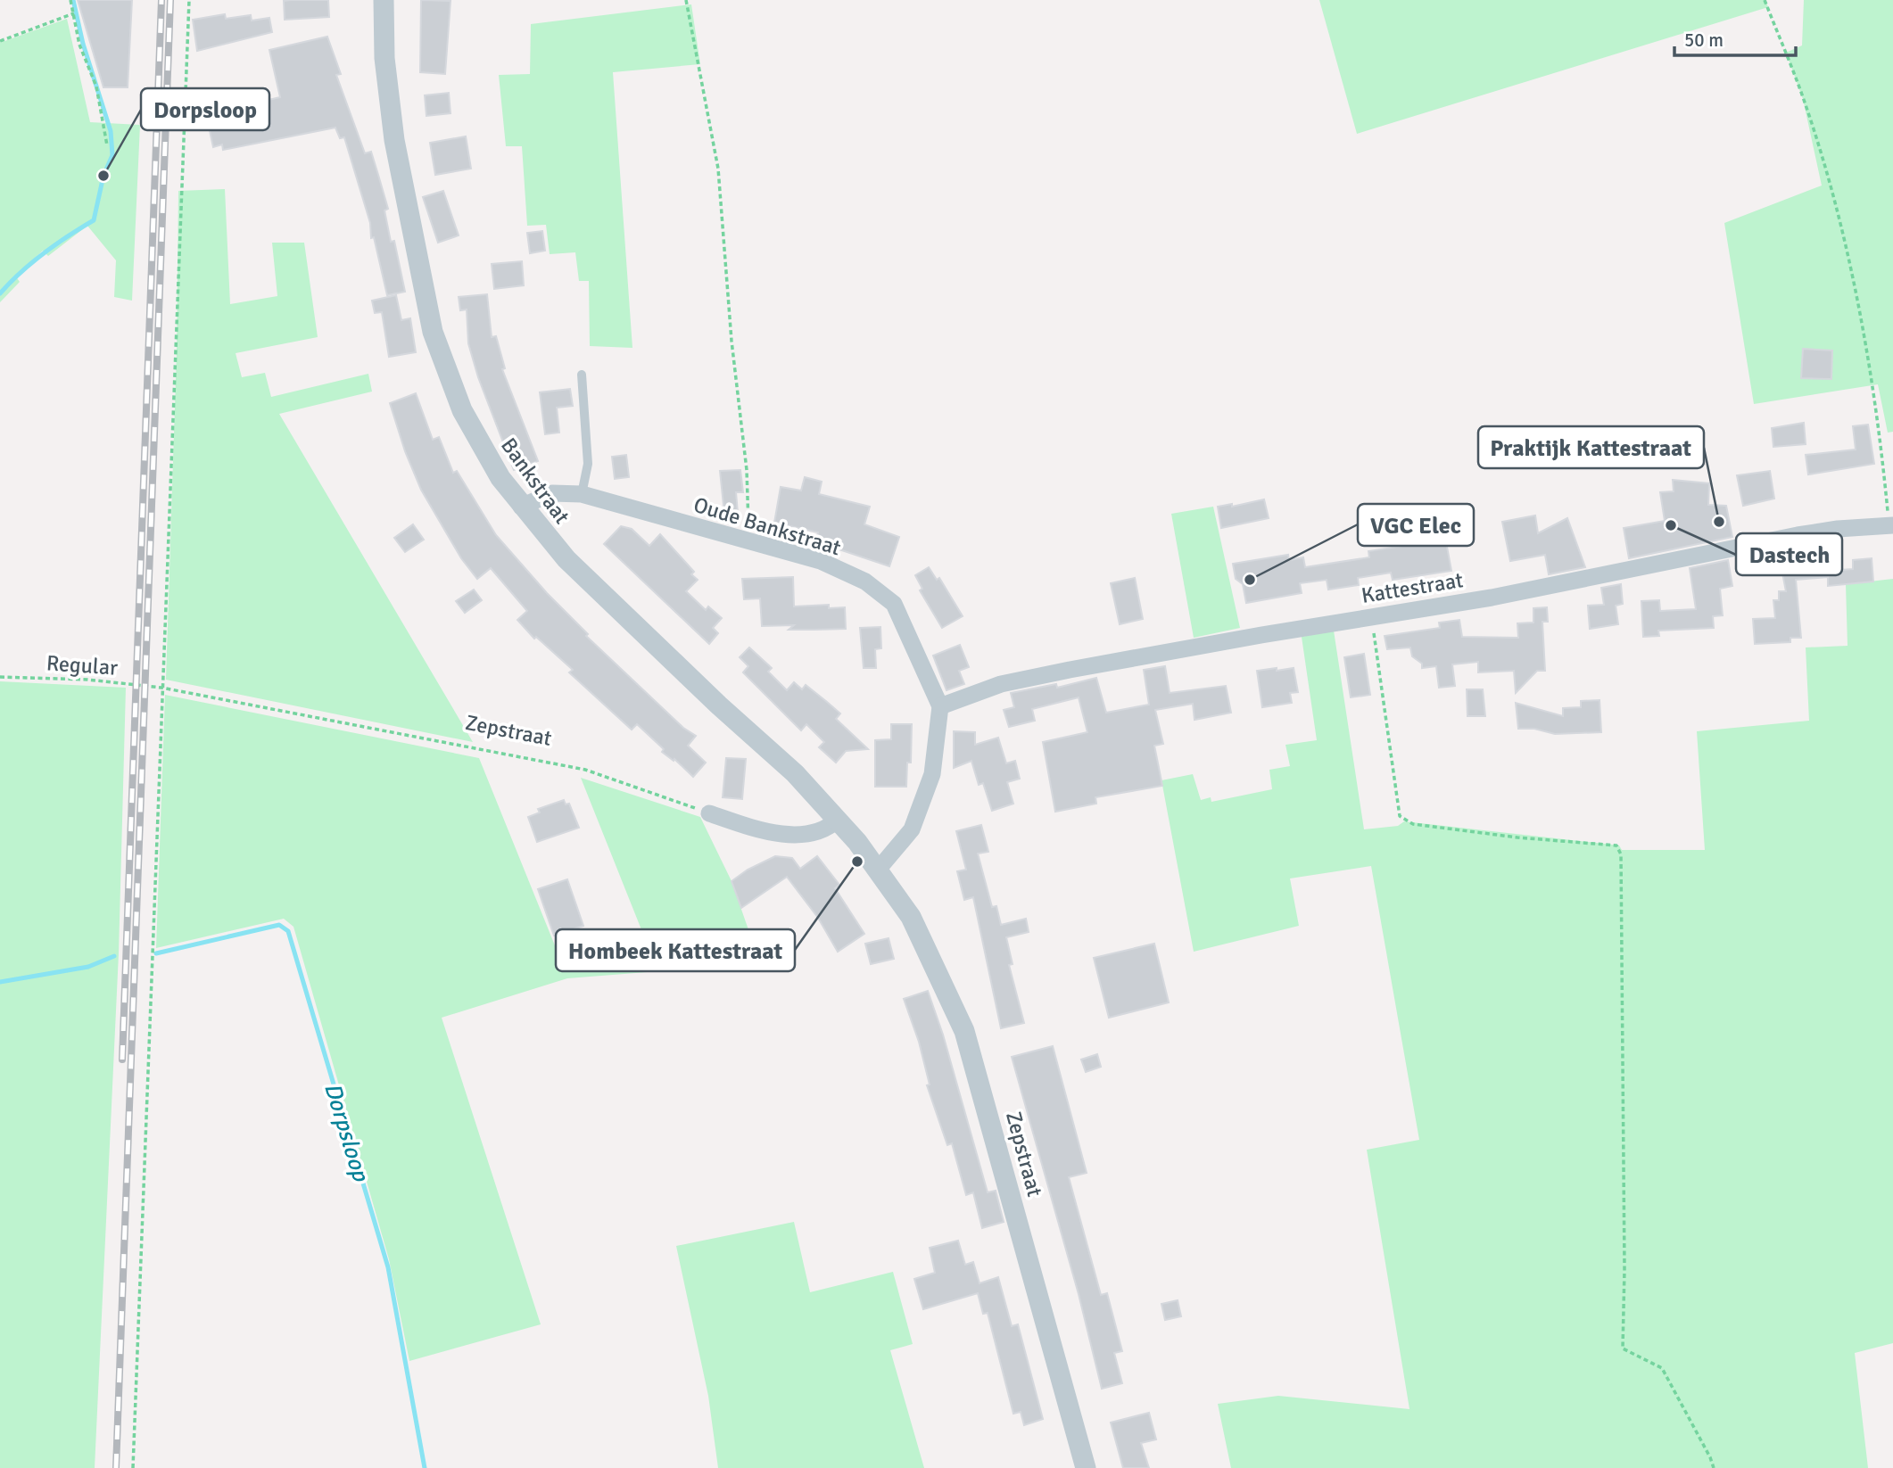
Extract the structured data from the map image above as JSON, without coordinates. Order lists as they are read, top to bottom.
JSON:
{
  "streets": {
    "street": [
      "Bankstraat",
      "Oude Bankstraat",
      "Kattestraat",
      "Zepstraat"
    ],
    "path": ["Regular"]
  },
  "crossings": [
    ["Bankstraat", "Oude Bankstraat"],
    ["Bankstraat", "Zepstraat"],
    ["Oude Bankstraat", "Kattestraat"],
    ["Oude Bankstraat", "Zepstraat"],
    ["Regular", "Zepstraat"]
  ],
  "water": ["Dorpsloop"],
  "places": [
    "Dorpsloop",
    "Praktijk Kattestraat",
    "Dastech",
    "VGC Elec",
    "Hombeek Kattestraat"
  ],
  "scale_bar": "50 m"
}
